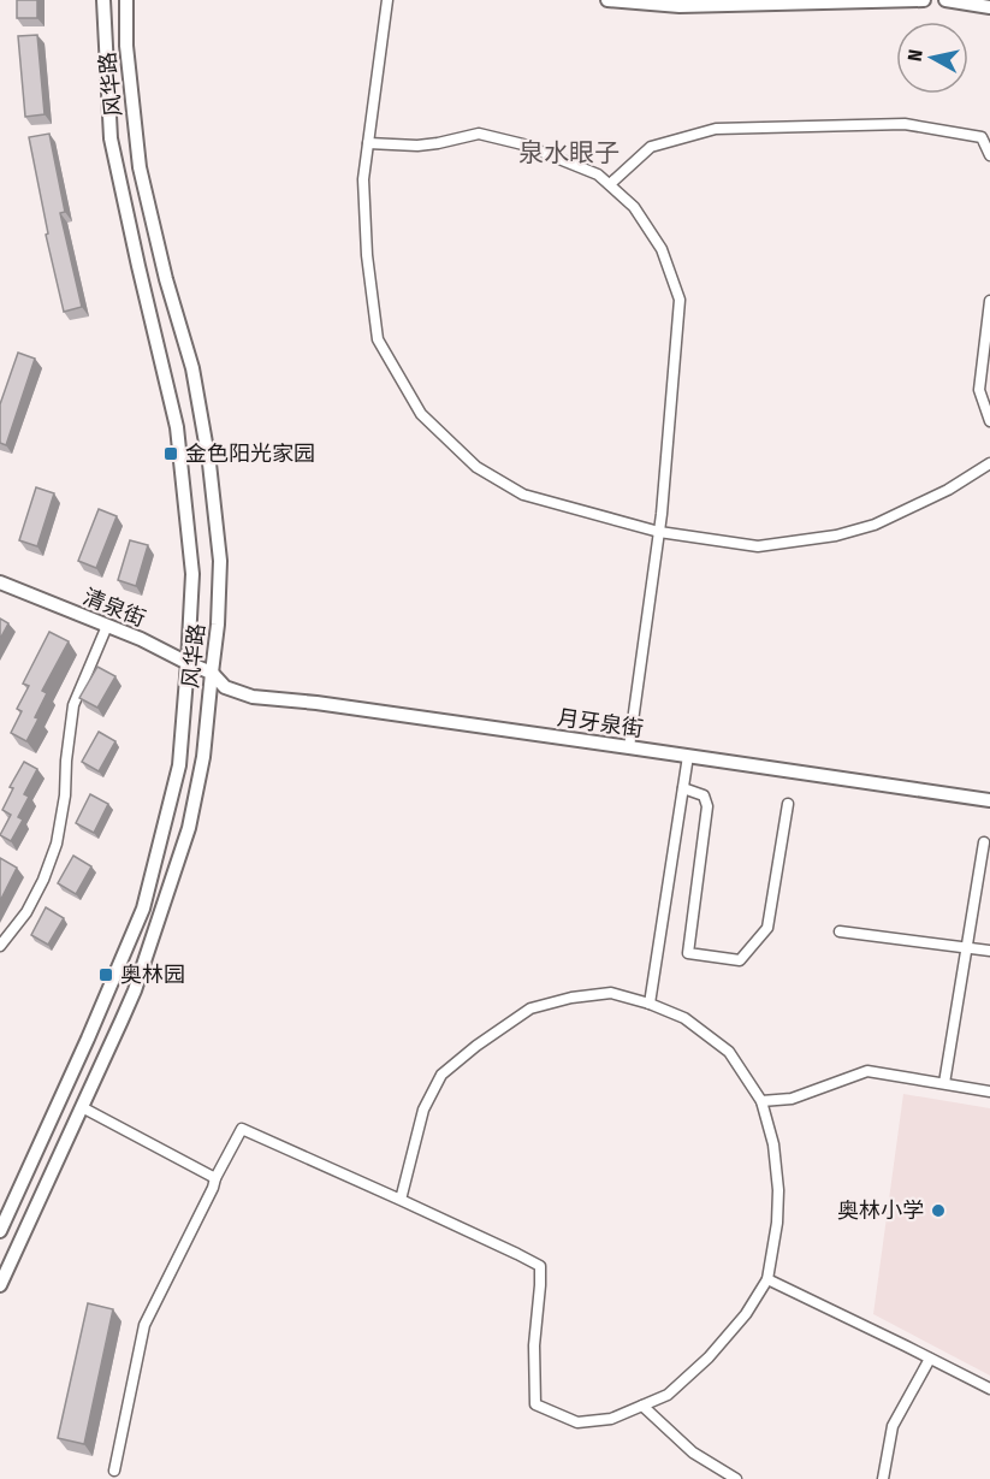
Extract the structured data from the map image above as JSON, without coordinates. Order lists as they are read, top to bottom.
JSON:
{
  "streets": {
    "street": ["风华路", "清泉街", "月牙泉街"]
  },
  "crossings": [
    ["风华路", "清泉街"],
    ["风华路", "月牙泉街"],
    ["清泉街", "月牙泉街"]
  ],
  "districts": ["泉水眼子"],
  "places": {
    "transit": ["金色阳光家园", "奥林园"],
    "other": ["奥林小学"]
  },
  "north": "left"
}
